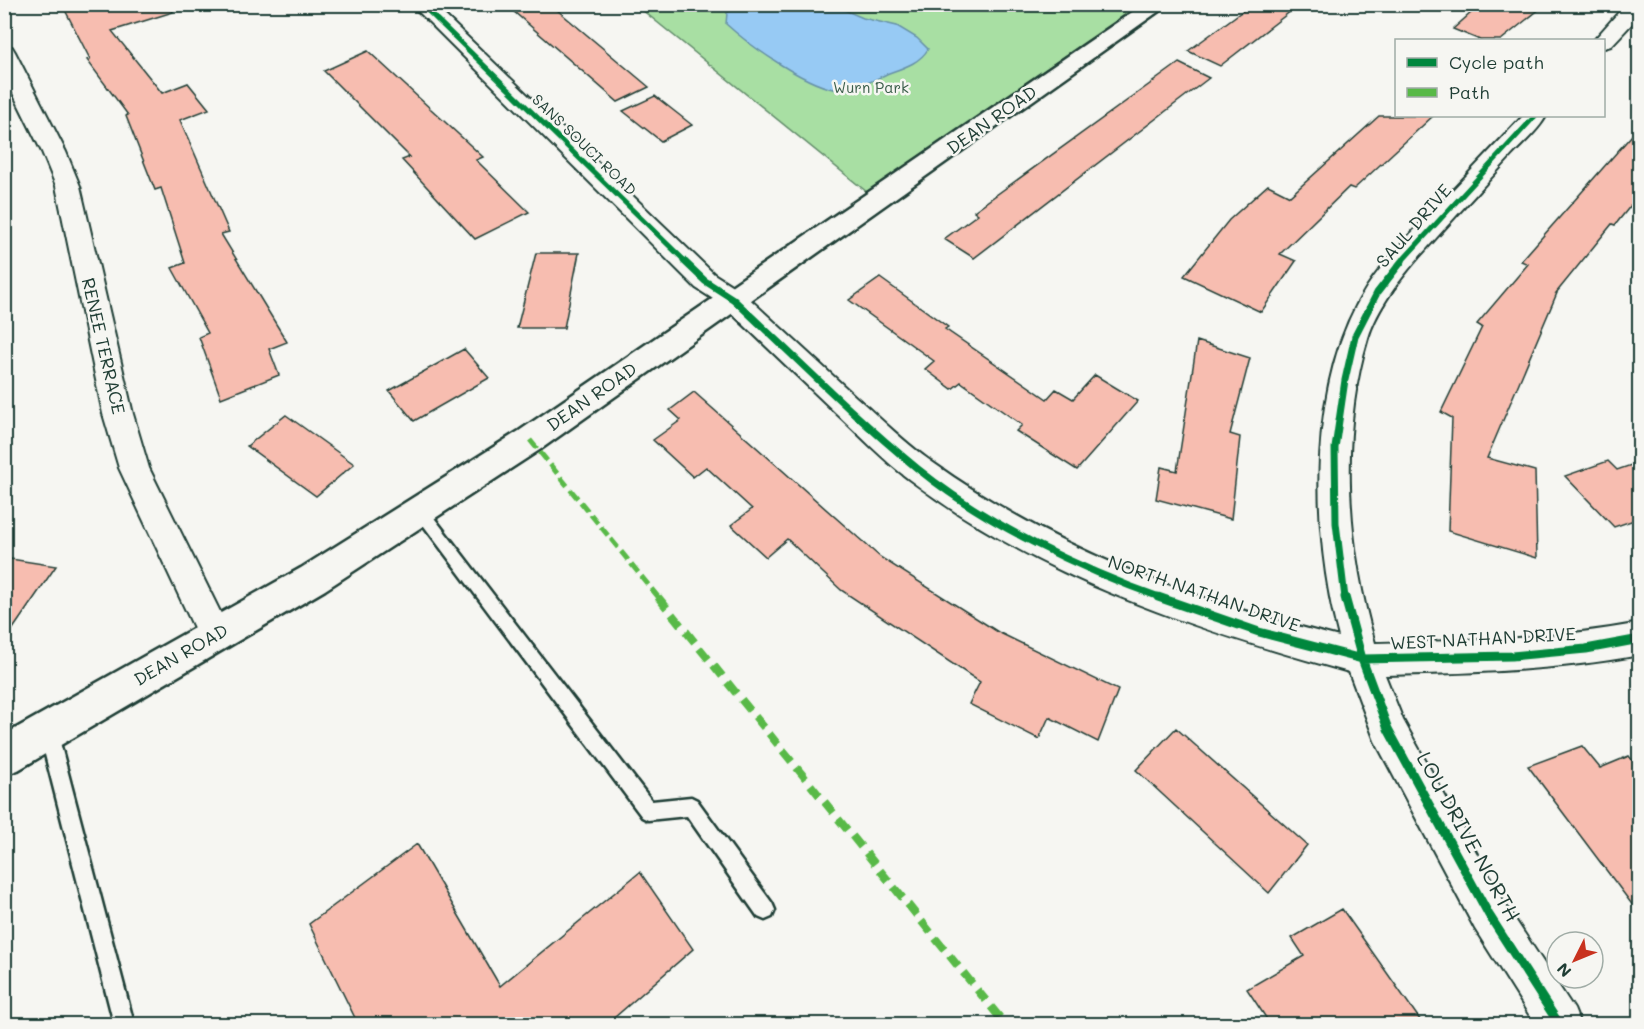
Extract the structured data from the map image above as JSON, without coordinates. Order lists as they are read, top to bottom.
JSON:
{
  "streets": {
    "main road": ["DEAN ROAD"],
    "street": [
      "SANS SOUCI ROAD",
      "SAUL DRIVE",
      "RENEE TERRACE",
      "NORTH NATHAN DRIVE",
      "WEST NATHAN DRIVE",
      "LOU DRIVE NORTH"
    ]
  },
  "crossings": [
    ["DEAN ROAD", "SANS SOUCI ROAD"],
    ["DEAN ROAD", "RENEE TERRACE"],
    ["DEAN ROAD", "NORTH NATHAN DRIVE"],
    ["SANS SOUCI ROAD", "NORTH NATHAN DRIVE"],
    ["SAUL DRIVE", "NORTH NATHAN DRIVE"],
    ["SAUL DRIVE", "WEST NATHAN DRIVE"],
    ["SAUL DRIVE", "LOU DRIVE NORTH"],
    ["NORTH NATHAN DRIVE", "WEST NATHAN DRIVE"],
    ["NORTH NATHAN DRIVE", "LOU DRIVE NORTH"],
    ["WEST NATHAN DRIVE", "LOU DRIVE NORTH"]
  ],
  "parks": ["Wurn Park"],
  "legend": ["Cycle path", "Path"],
  "north": "bottom left"
}
